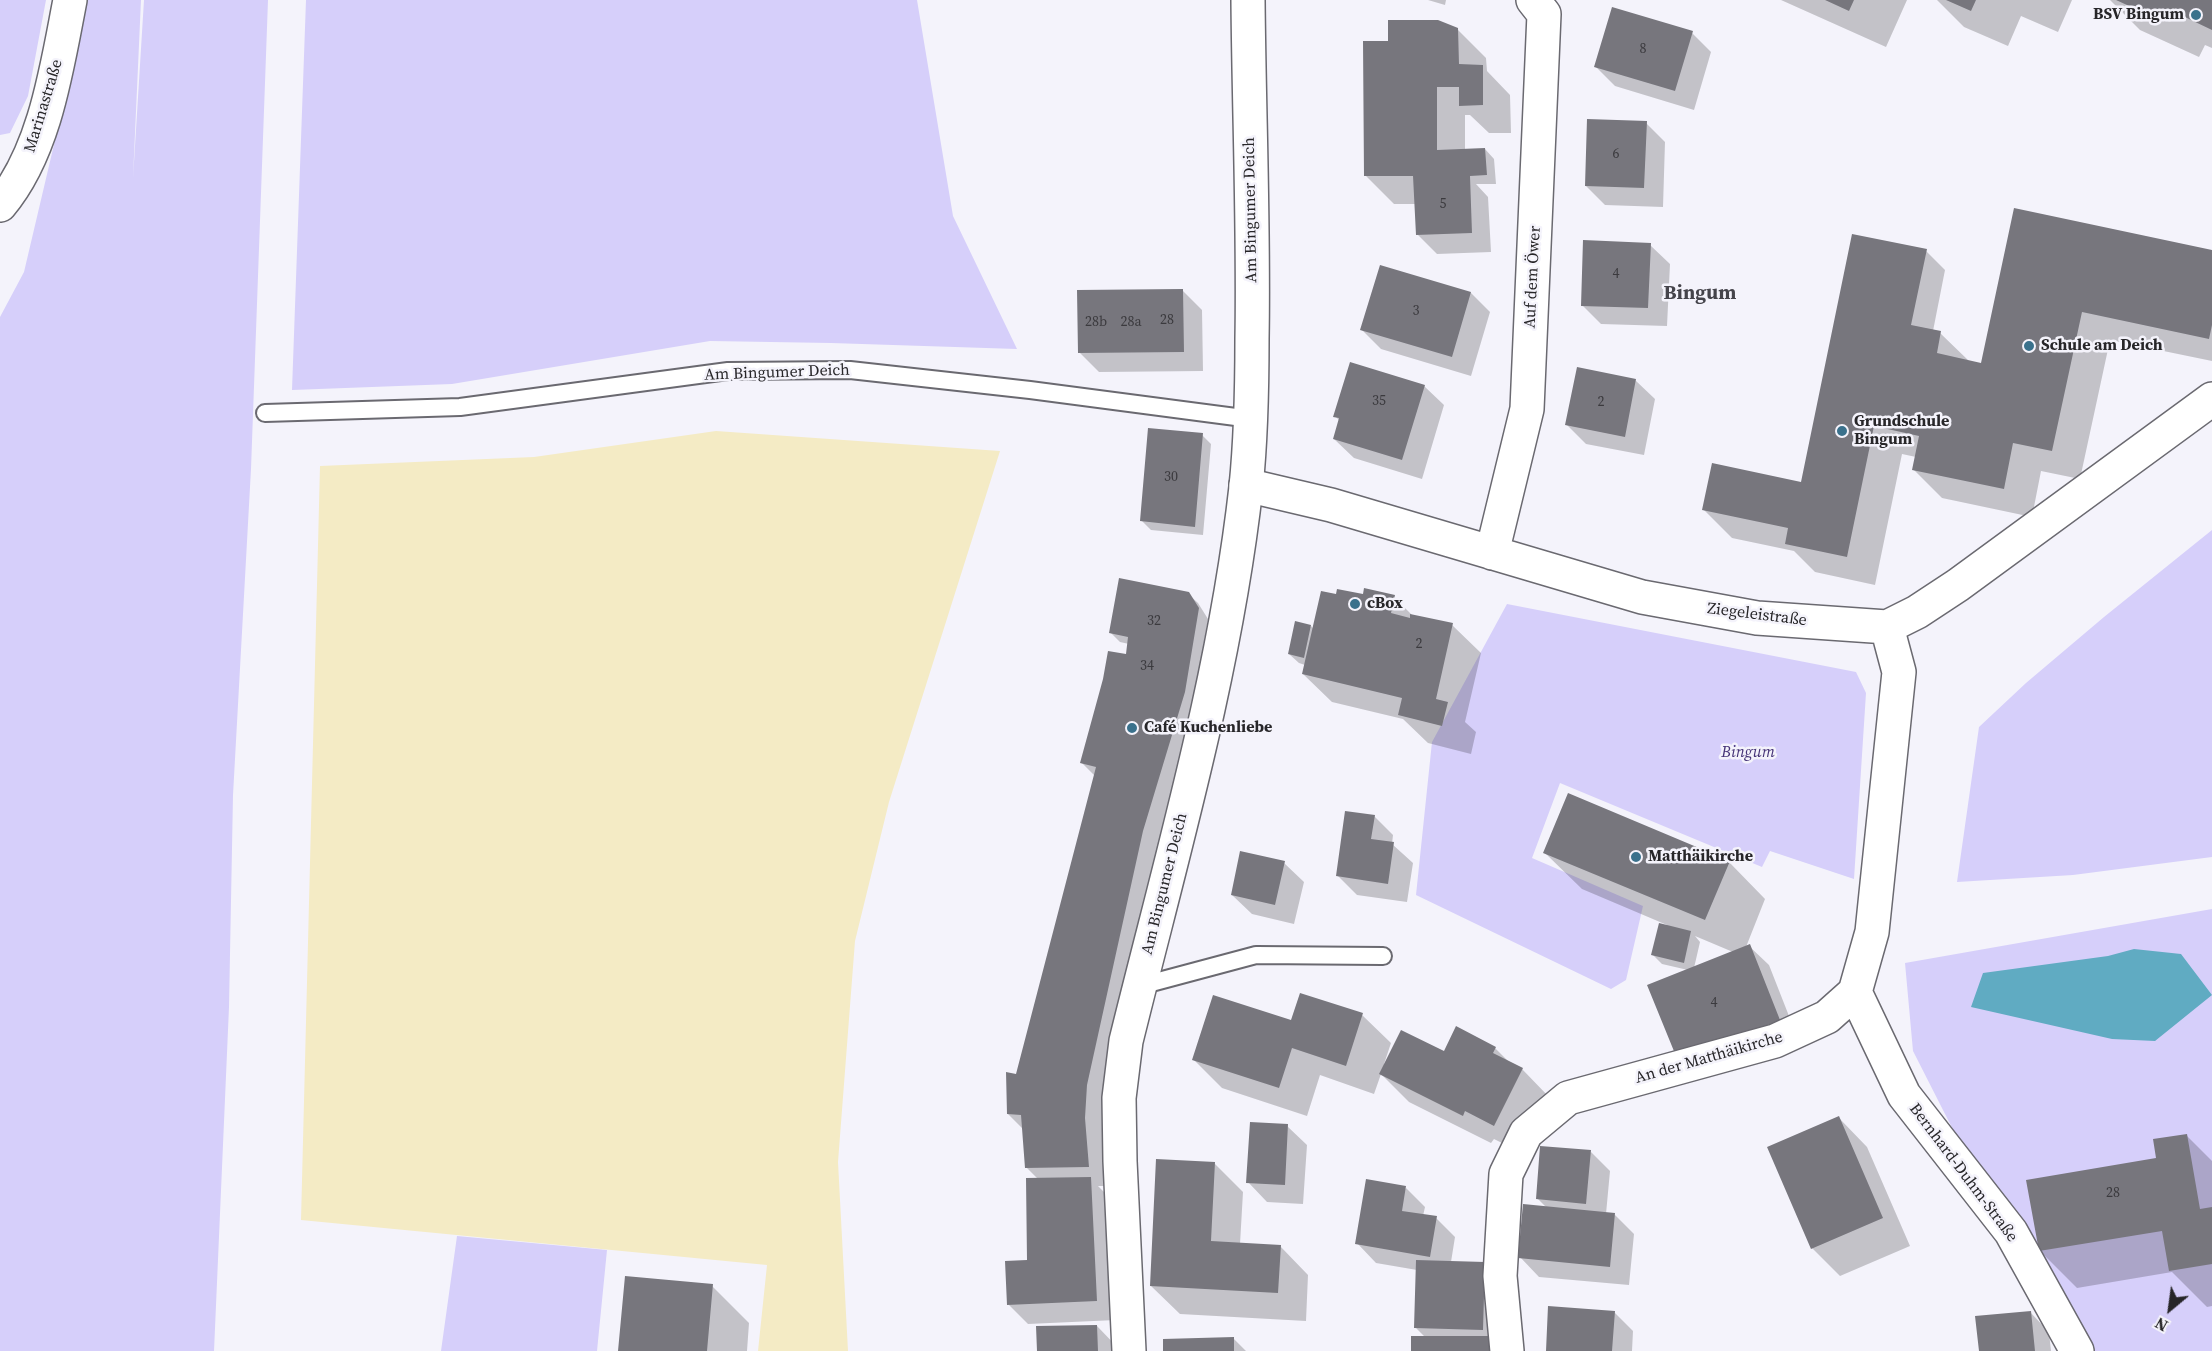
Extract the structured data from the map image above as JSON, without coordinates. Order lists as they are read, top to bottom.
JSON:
{
  "streets": {
    "street": [
      "Marinastraße",
      "Am Bingumer Deich",
      "Auf dem Öwer",
      "Ziegeleistraße",
      "An der Matthäikirche",
      "Bernhard-Duhm-Straße"
    ]
  },
  "crossings": [
    ["Am Bingumer Deich", "Ziegeleistraße"],
    ["Auf dem Öwer", "Ziegeleistraße"],
    ["An der Matthäikirche", "Bernhard-Duhm-Straße"]
  ],
  "districts": ["Bingum"],
  "parks": ["Bingum"],
  "places": [
    "BSV Bingum",
    "Schule am Deich",
    "Grundschule Bingum",
    "cBox",
    "Café Kuchenliebe",
    "Matthäikirche"
  ],
  "house_numbers": [
    "8",
    "6",
    "5",
    "4",
    "3",
    "28",
    "28b",
    "28a",
    "35",
    "2",
    "30",
    "32",
    "2",
    "34",
    "4",
    "28"
  ],
  "north": "bottom left"
}
